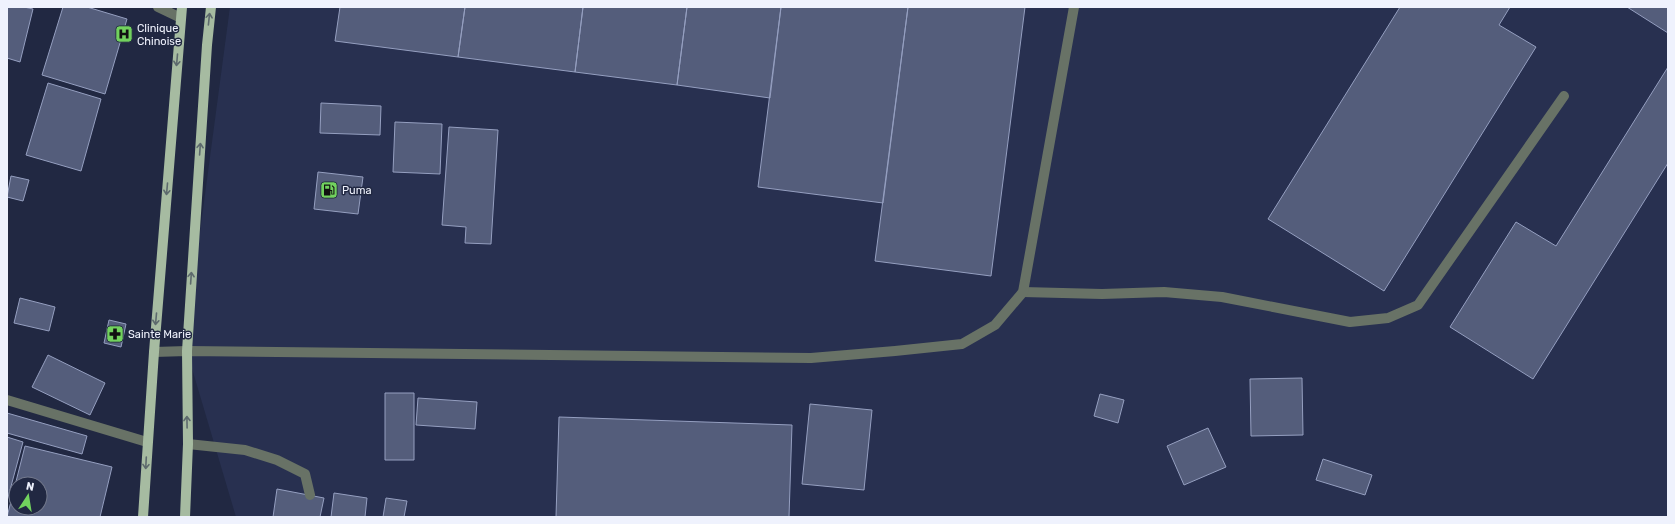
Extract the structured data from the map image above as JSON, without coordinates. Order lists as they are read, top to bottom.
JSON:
{
  "places": {
    "hospital": ["Clinique Chinoise"],
    "fuel station": ["Puma"],
    "pharmacy": ["Sainte Marie"]
  },
  "north": "top"
}
